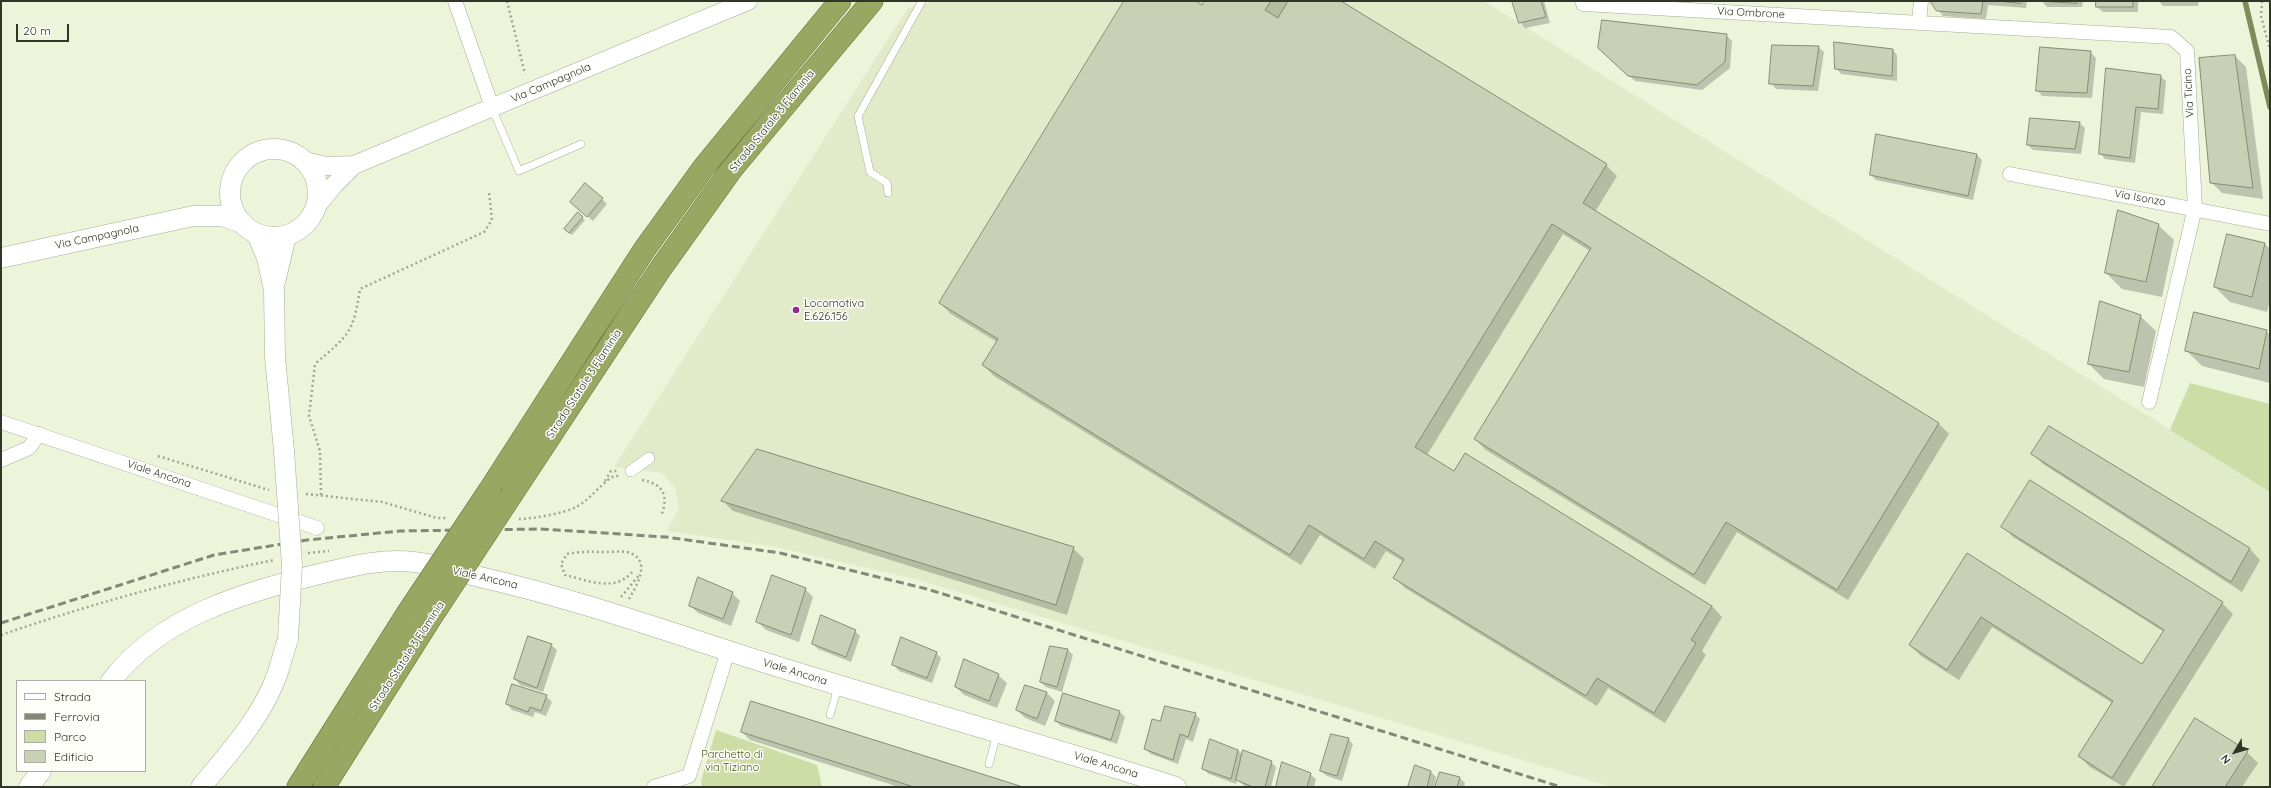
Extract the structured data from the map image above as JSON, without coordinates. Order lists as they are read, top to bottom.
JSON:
{
  "streets": {
    "highway": ["Strada Statale 3 Flaminia"],
    "main road": ["Via Campagnola", "Viale Ancona"],
    "street": ["Via Ombrone", "Via Ticino", "Via Isonzo"]
  },
  "crossings": [
    ["Via Ombrone", "Via Ticino"],
    ["Via Ticino", "Via Isonzo"]
  ],
  "parks": ["Parchetto di via Tiziano"],
  "places": ["Locomotiva E.626.156"],
  "legend": [
    "Strada",
    "Ferrovia",
    "Parco",
    "Edificio"
  ],
  "scale_bar": "20 m",
  "north": "bottom left"
}
